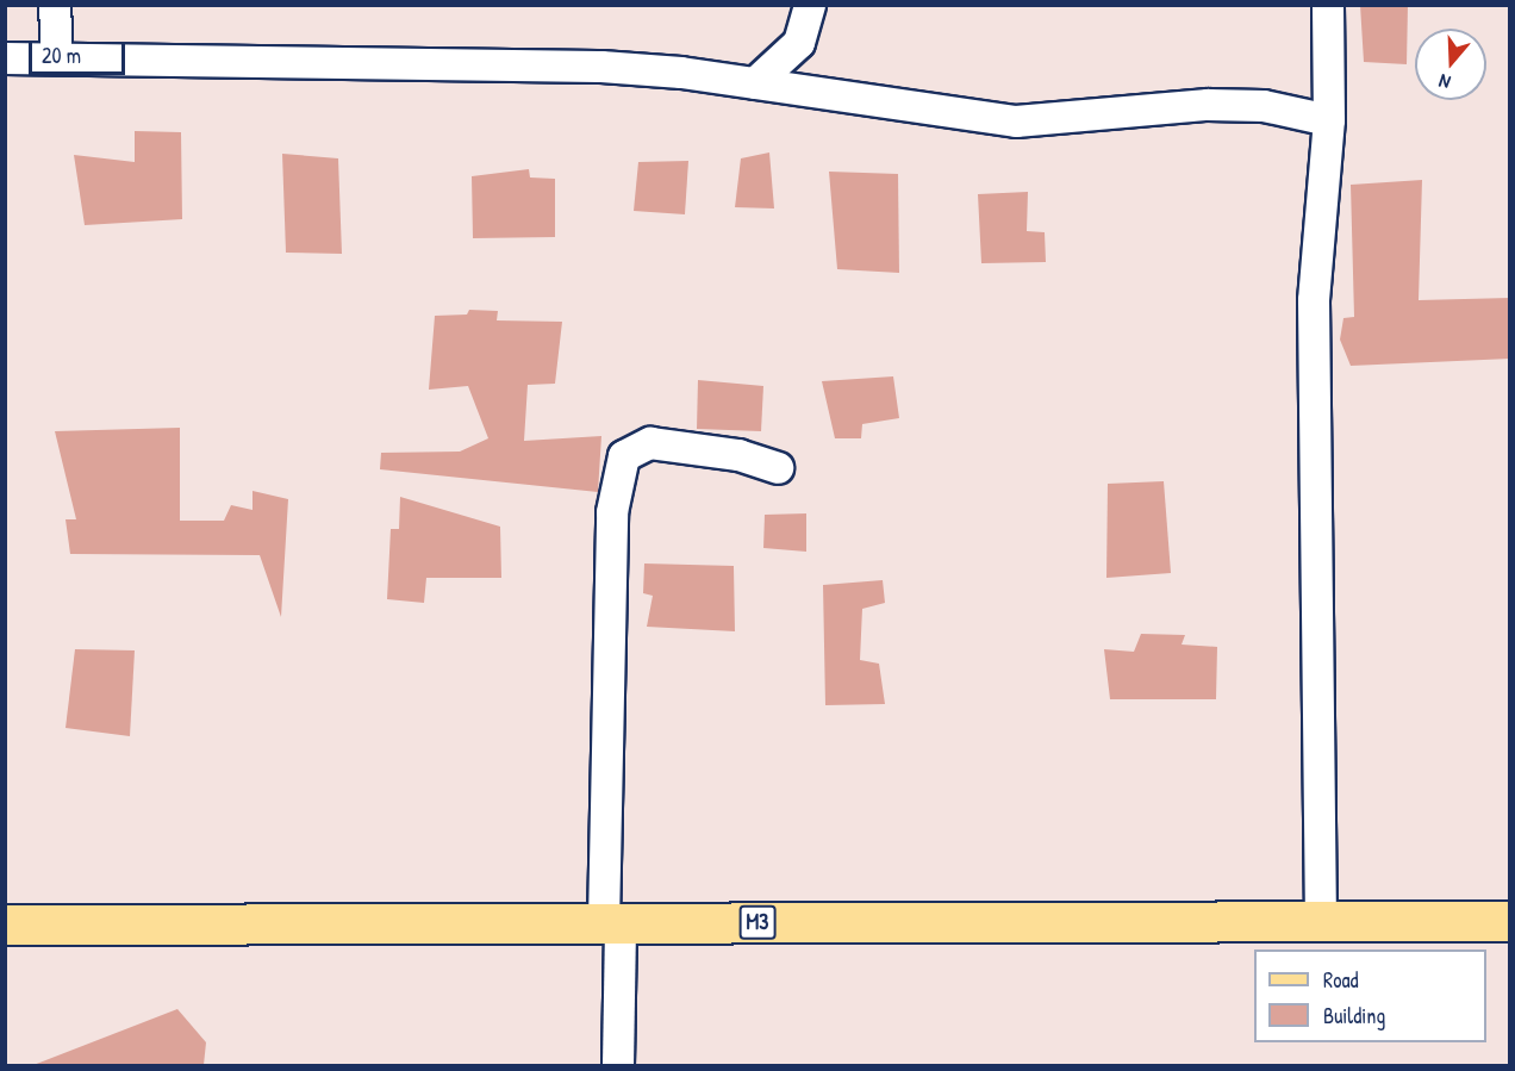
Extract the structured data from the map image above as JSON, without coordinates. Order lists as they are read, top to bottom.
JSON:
{
  "streets": {
    "main road": ["M3"]
  },
  "legend": ["Road", "Building"],
  "scale_bar": "20 m",
  "north": "bottom"
}
